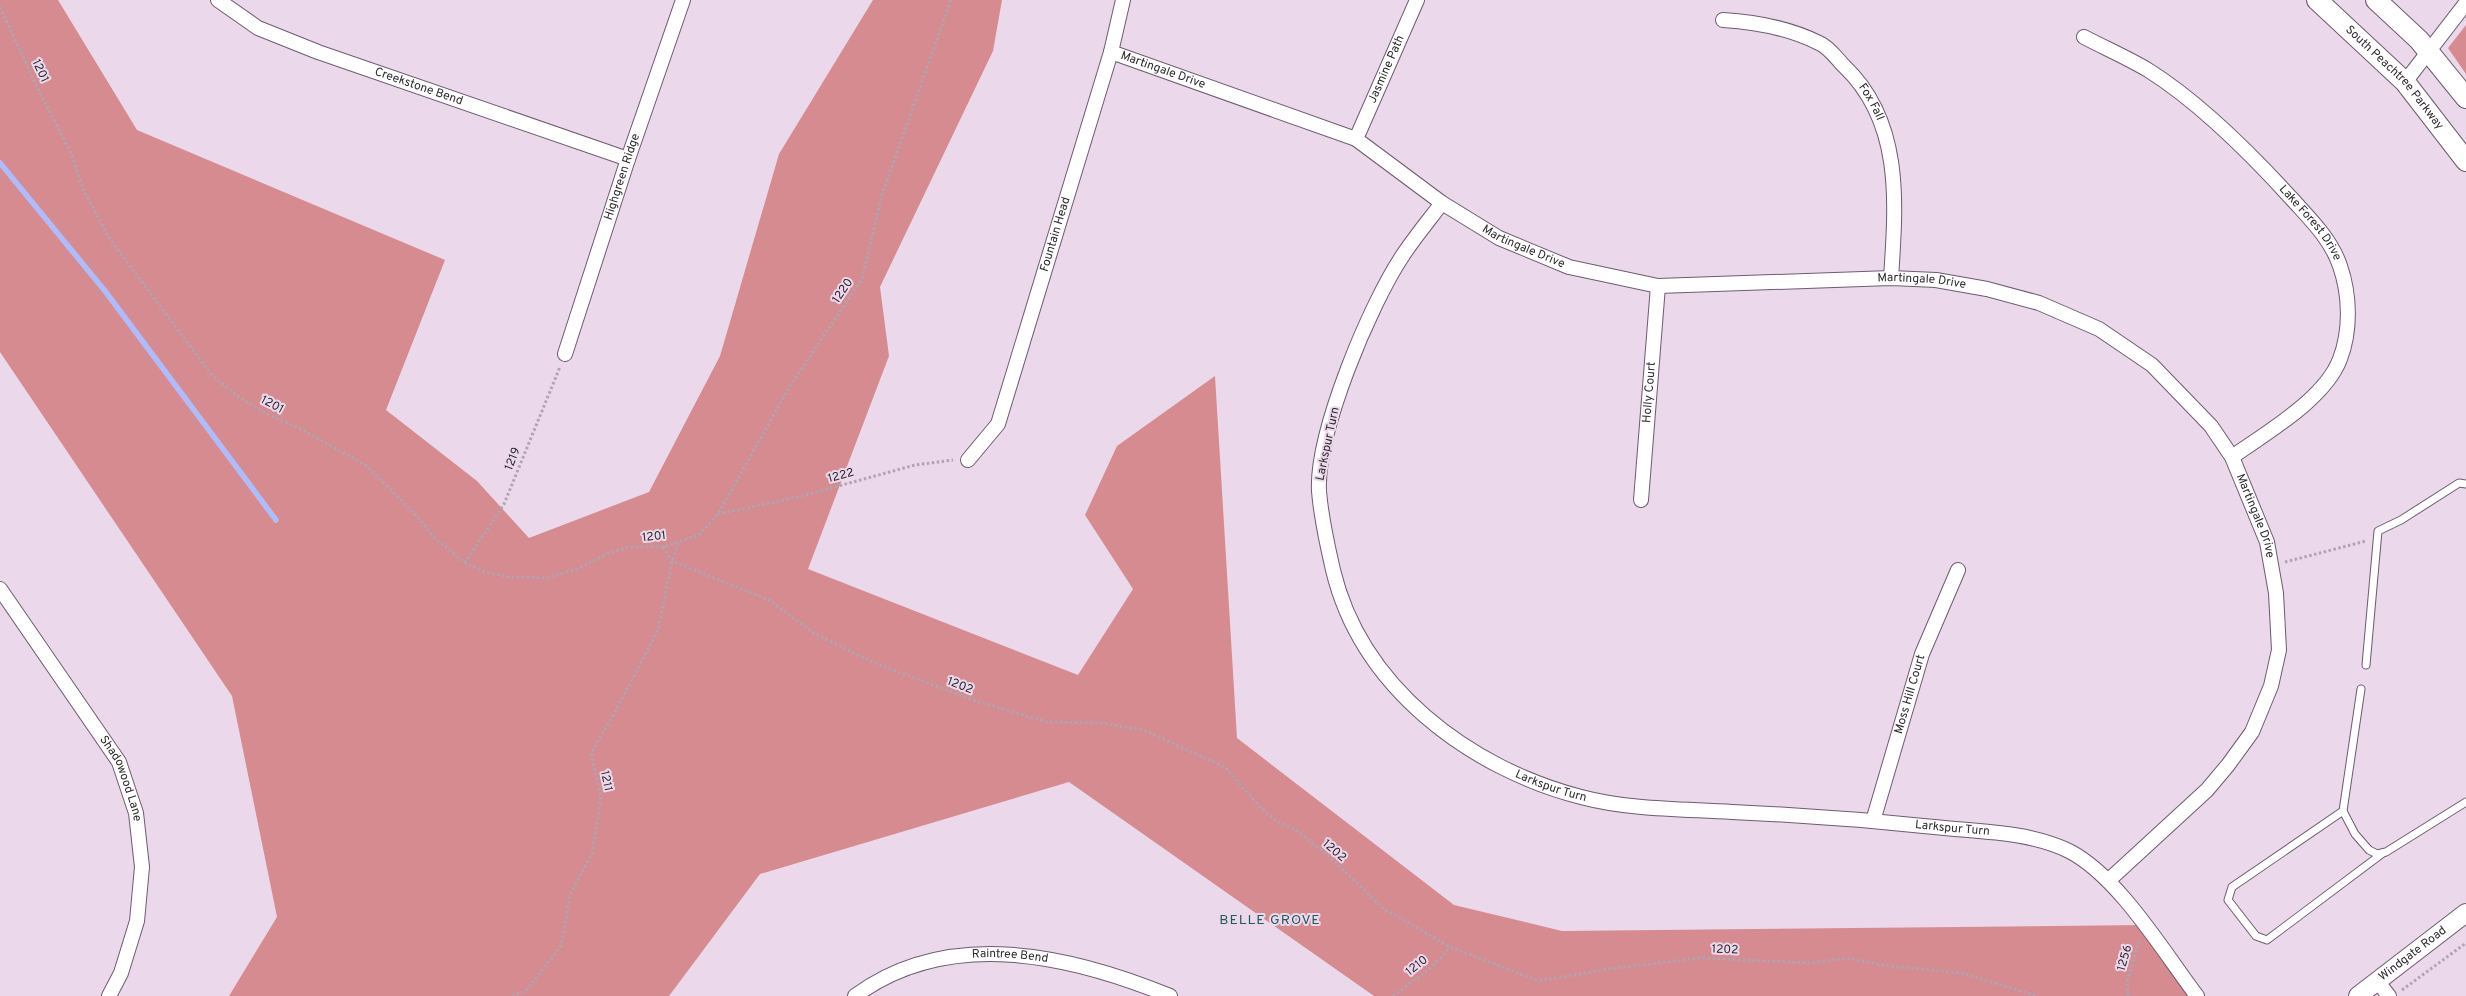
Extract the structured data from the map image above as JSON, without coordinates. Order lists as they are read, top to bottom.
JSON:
{
  "streets": {
    "main road": ["South Peachtree Parkway"],
    "street": [
      "Jasmine Path",
      "Martingale Drive",
      "Creekstone Bend",
      "Fox Fall",
      "Highgreen Ridge",
      "Lake Forest Drive",
      "Fountain Head",
      "Holly Court",
      "Larkspur Turn",
      "Moss Hill Court",
      "Shadowood Lane",
      "Windgate Road",
      "Raintree Bend"
    ],
    "path": [
      "1201",
      "1220",
      "1219",
      "1222",
      "1202",
      "1211",
      "1256",
      "1210"
    ]
  },
  "crossings": [
    ["Jasmine Path", "Martingale Drive"],
    ["Martingale Drive", "Fox Fall"],
    ["Martingale Drive", "Lake Forest Drive"],
    ["Martingale Drive", "Fountain Head"],
    ["Martingale Drive", "Holly Court"],
    ["Martingale Drive", "Larkspur Turn"],
    ["1201", "1220"],
    ["1201", "1219"],
    ["1201", "1211"],
    ["Creekstone Bend", "Highgreen Ridge"],
    ["Highgreen Ridge", "1219"],
    ["Fountain Head", "1222"],
    ["1220", "1222"],
    ["Larkspur Turn", "Moss Hill Court"],
    ["Larkspur Turn", "1256"],
    ["1202", "1211"],
    ["1202", "1210"]
  ],
  "districts": ["BELLE GROVE"]
}
